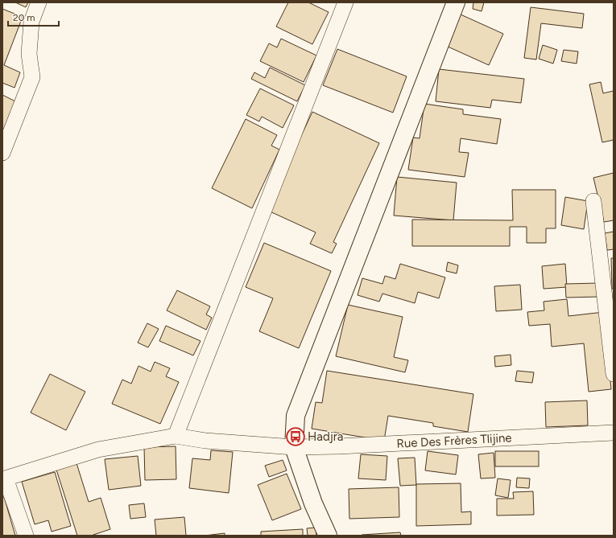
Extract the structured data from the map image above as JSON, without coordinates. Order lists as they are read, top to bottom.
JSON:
{
  "streets": {
    "street": ["Rue Des Frères Tlijine"]
  },
  "places": {
    "bus stop": ["Hadjra"]
  },
  "scale_bar": "20 m"
}
